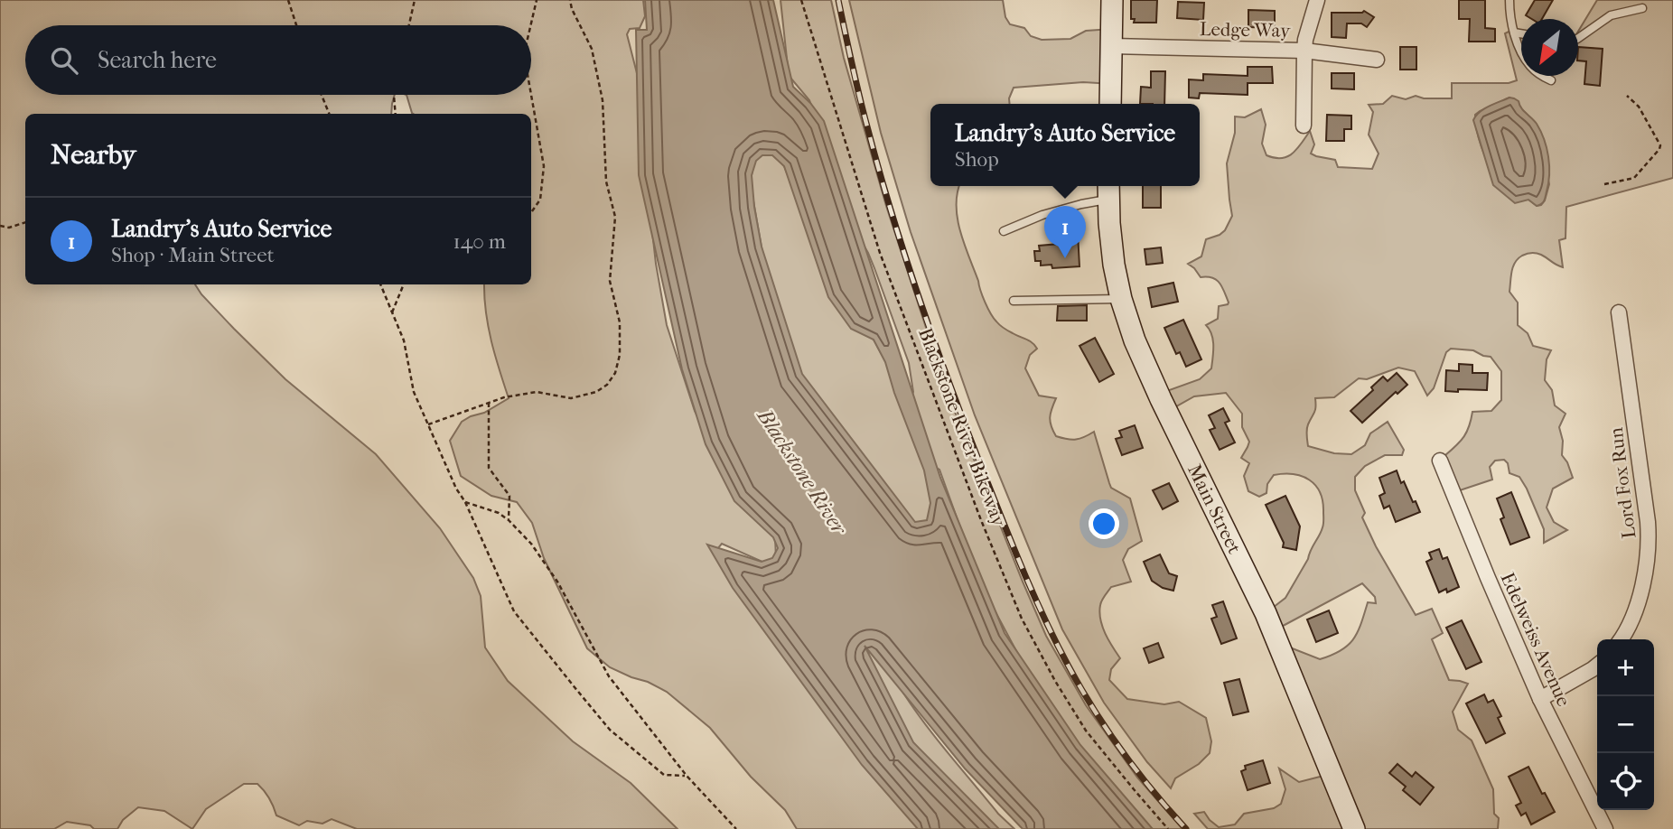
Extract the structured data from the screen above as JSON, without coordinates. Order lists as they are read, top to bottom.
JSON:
{
  "streets": {
    "street": [
      "Ledge Way",
      "Lord Fox Run",
      "Main Street",
      "Edelweiss Avenue"
    ],
    "path": ["Blackstone River Bikeway"]
  },
  "water": ["Blackstone River"],
  "north": "bottom left",
  "page": {
    "search": "Search here",
    "popup": ["Landry's Auto Service", "Shop"],
    "heading": "Nearby",
    "list": [
      {
        "mark": "1",
        "name": "Landry's Auto Service",
        "note": "Shop · Main Street",
        "value": "140 m"
      }
    ],
    "pins": "1",
    "map_buttons": ["+", "−"]
  }
}
